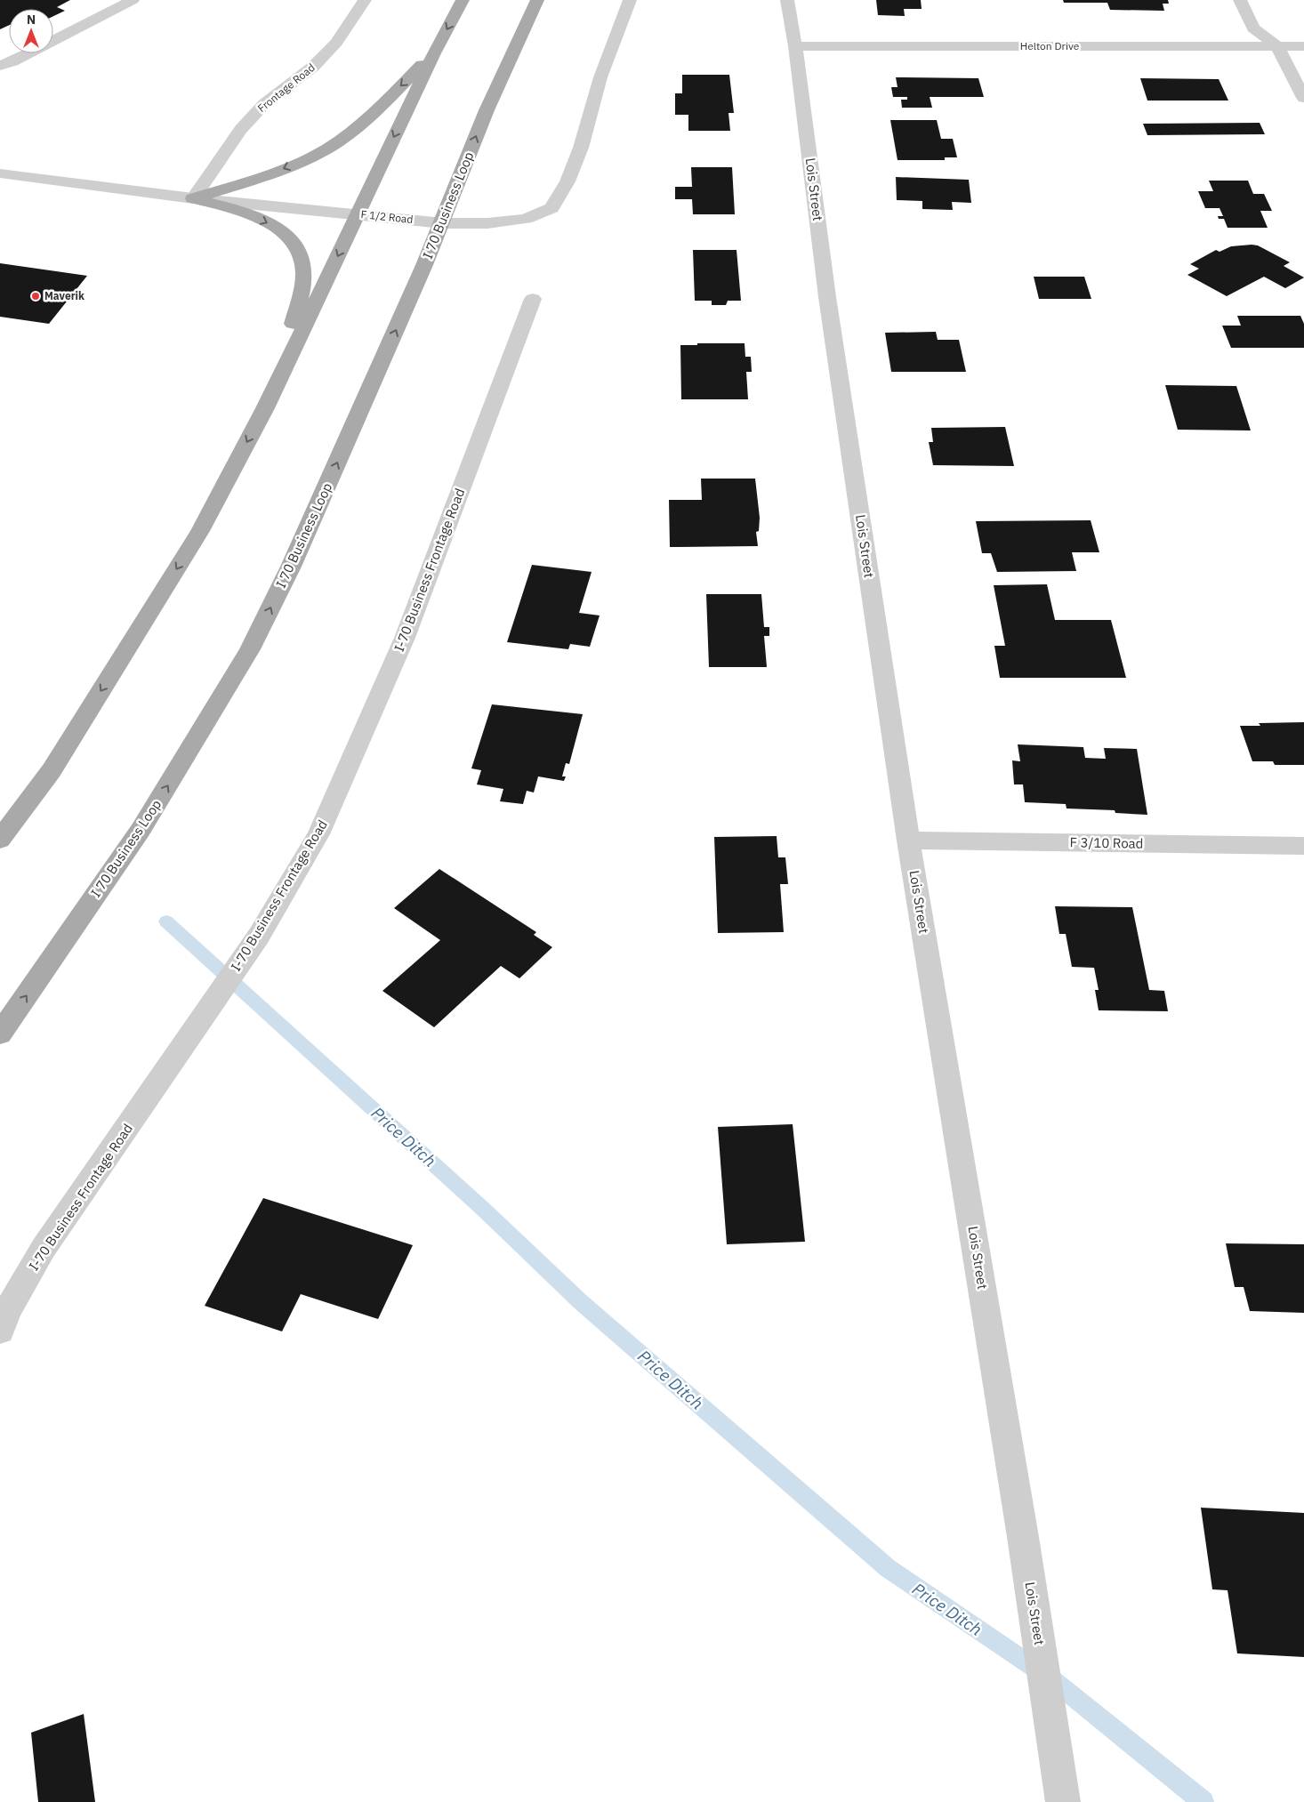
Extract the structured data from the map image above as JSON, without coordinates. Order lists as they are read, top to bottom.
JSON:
{
  "streets": {
    "main road": ["I 70 Business Loop"],
    "street": [
      "Helton Drive",
      "Frontage Road",
      "Lois Street",
      "F 1/2 Road",
      "I-70 Business Frontage Road",
      "F 3/10 Road"
    ]
  },
  "crossings": [
    ["Helton Drive", "Lois Street"],
    ["Frontage Road", "F 1/2 Road"],
    ["Lois Street", "F 3/10 Road"],
    ["I 70 Business Loop", "F 1/2 Road"]
  ],
  "water": ["Price Ditch"],
  "places": ["Maverik"],
  "north": "top"
}
